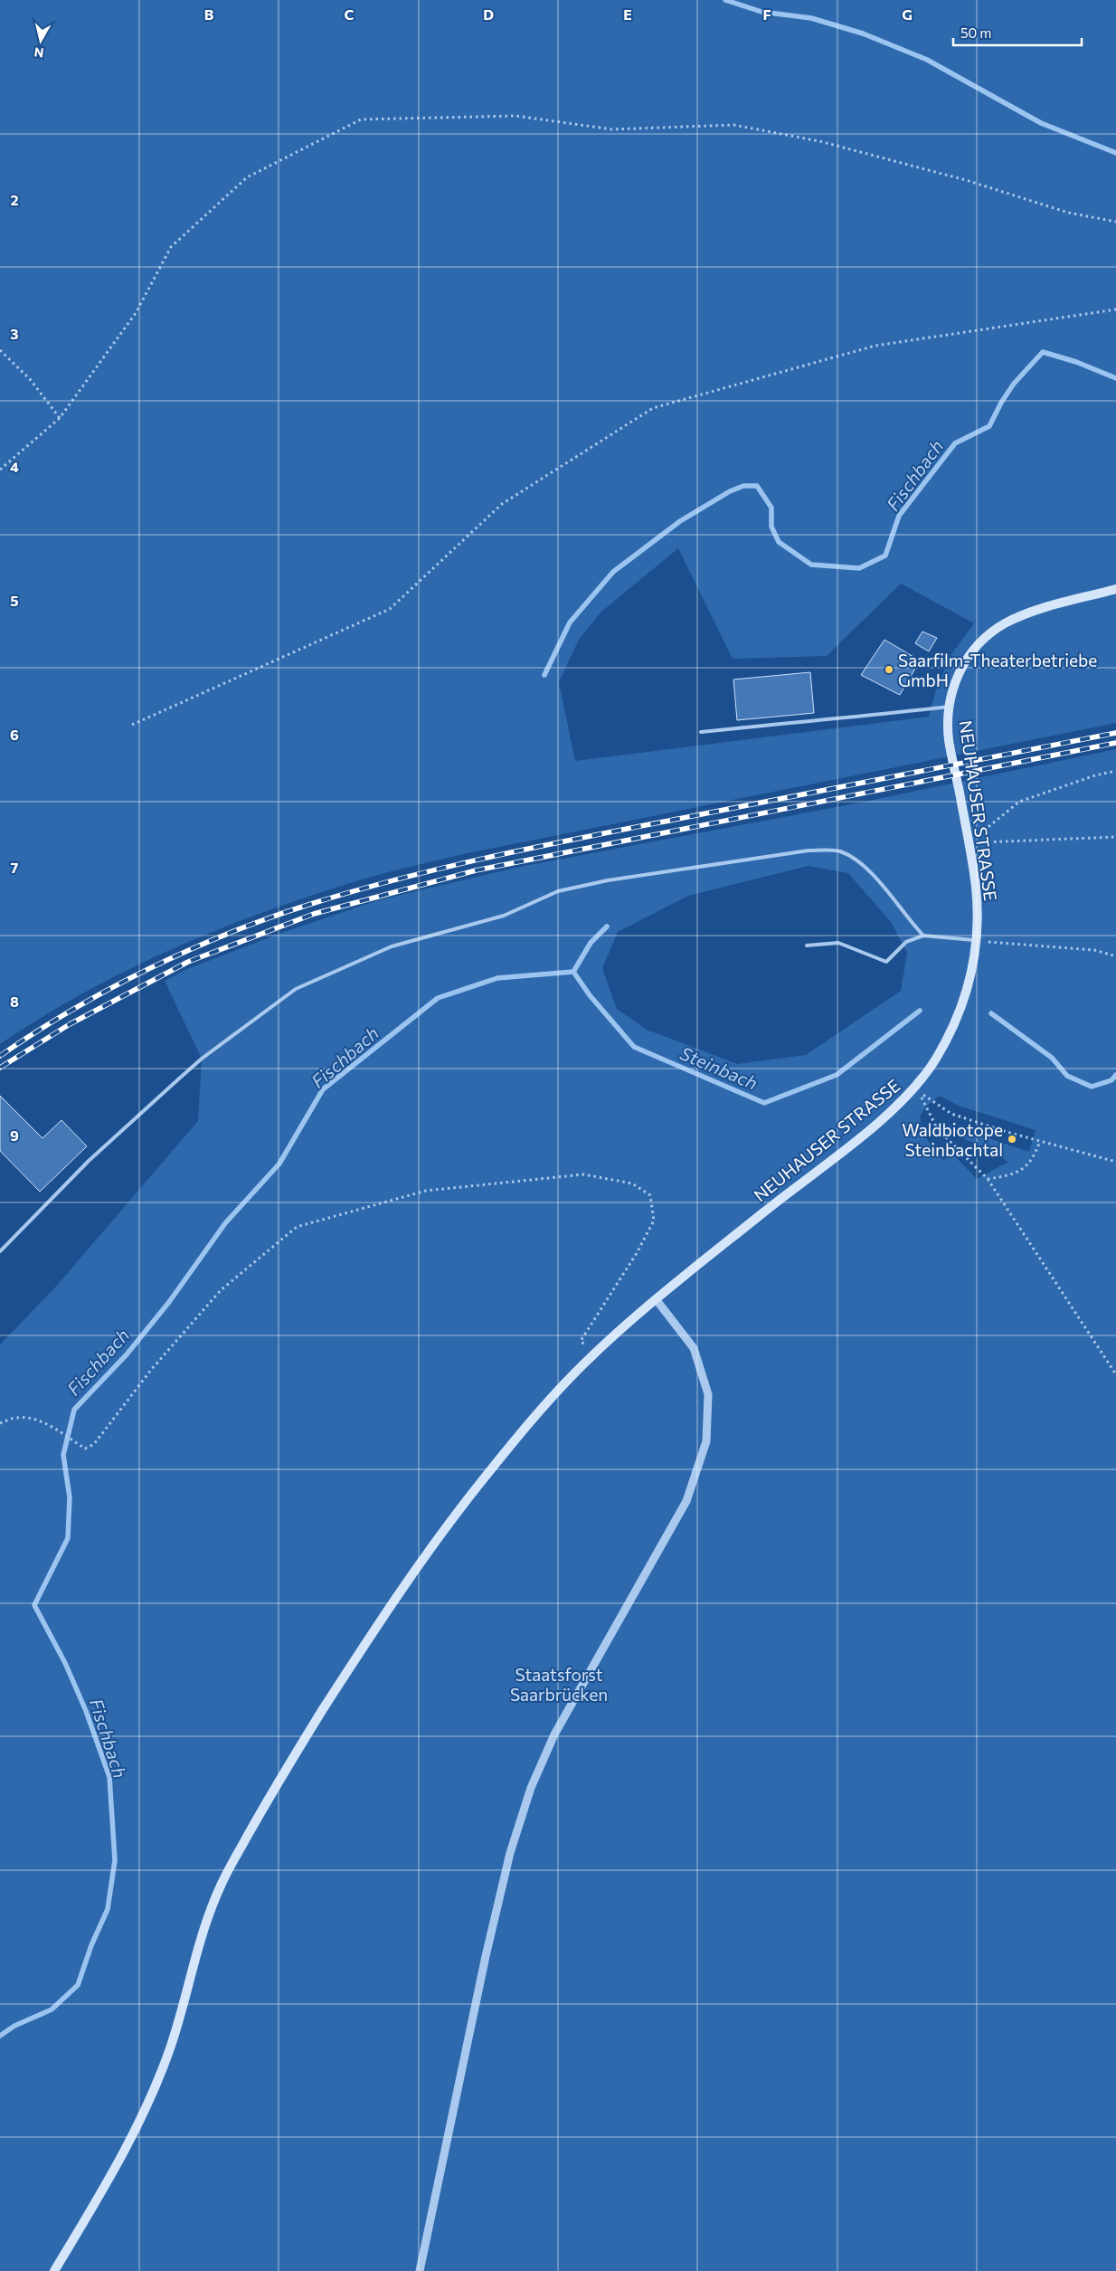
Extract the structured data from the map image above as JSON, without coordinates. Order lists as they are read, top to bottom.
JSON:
{
  "streets": {
    "main road": ["NEUHAUSER STRASSE"]
  },
  "water": ["Fischbach", "Steinbach"],
  "parks": ["Staatsforst Saarbrücken"],
  "places": ["Saarfilm-Theaterbetriebe GmbH", "Waldbiotope Steinbachtal"],
  "scale_bar": "50 m",
  "north": "bottom",
  "grid": {
    "columns": [
      "B",
      "C",
      "D",
      "E",
      "F",
      "G"
    ],
    "rows": [
      "2",
      "3",
      "4",
      "5",
      "6",
      "7",
      "8",
      "9"
    ]
  }
}
